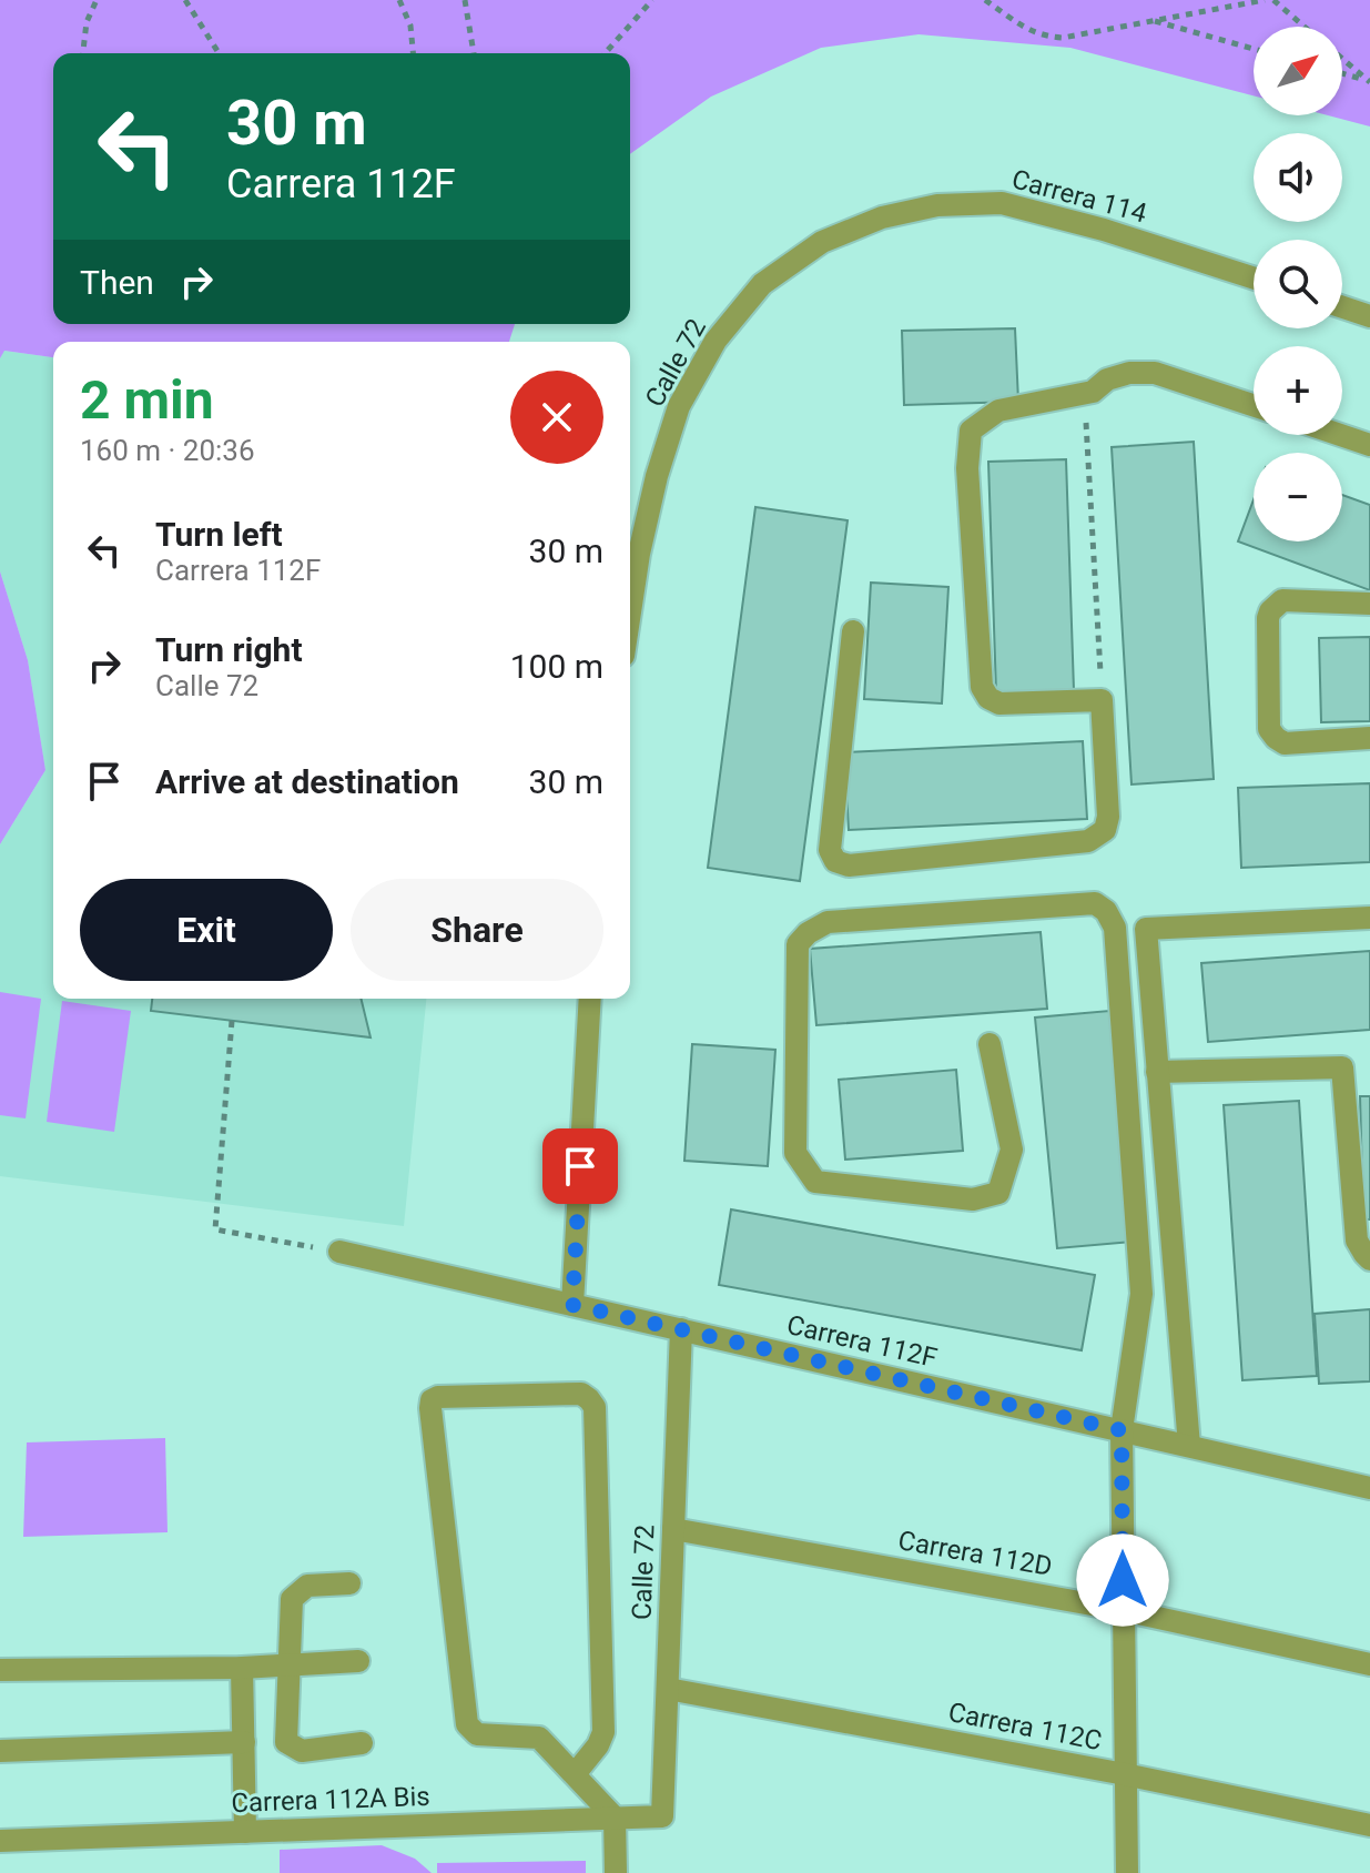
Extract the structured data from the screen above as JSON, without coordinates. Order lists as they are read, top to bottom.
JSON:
{
  "streets": {
    "street": [
      "Carrera 114",
      "Calle 72",
      "Carrera 112F",
      "Carrera 112D",
      "Carrera 112C",
      "Carrera 112A Bis"
    ]
  },
  "crossings": [
    ["Carrera 114", "Calle 72"],
    ["Calle 72", "Carrera 112F"],
    ["Calle 72", "Carrera 112D"],
    ["Calle 72", "Carrera 112C"],
    ["Calle 72", "Carrera 112A Bis"]
  ],
  "north": "top right",
  "page": {
    "map_buttons": ["+", "−"],
    "turn": ["30 m", "Carrera 112F"],
    "then": "Then",
    "heading": ["2 min", "160 m · 20:36"],
    "list": [
      {
        "name": "Turn left",
        "note": "Carrera 112F",
        "value": "30 m"
      },
      {
        "name": "Turn right",
        "note": "Calle 72",
        "value": "100 m"
      },
      {
        "name": "Arrive at destination",
        "value": "30 m"
      }
    ],
    "buttons": ["Exit", "Share"]
  }
}
